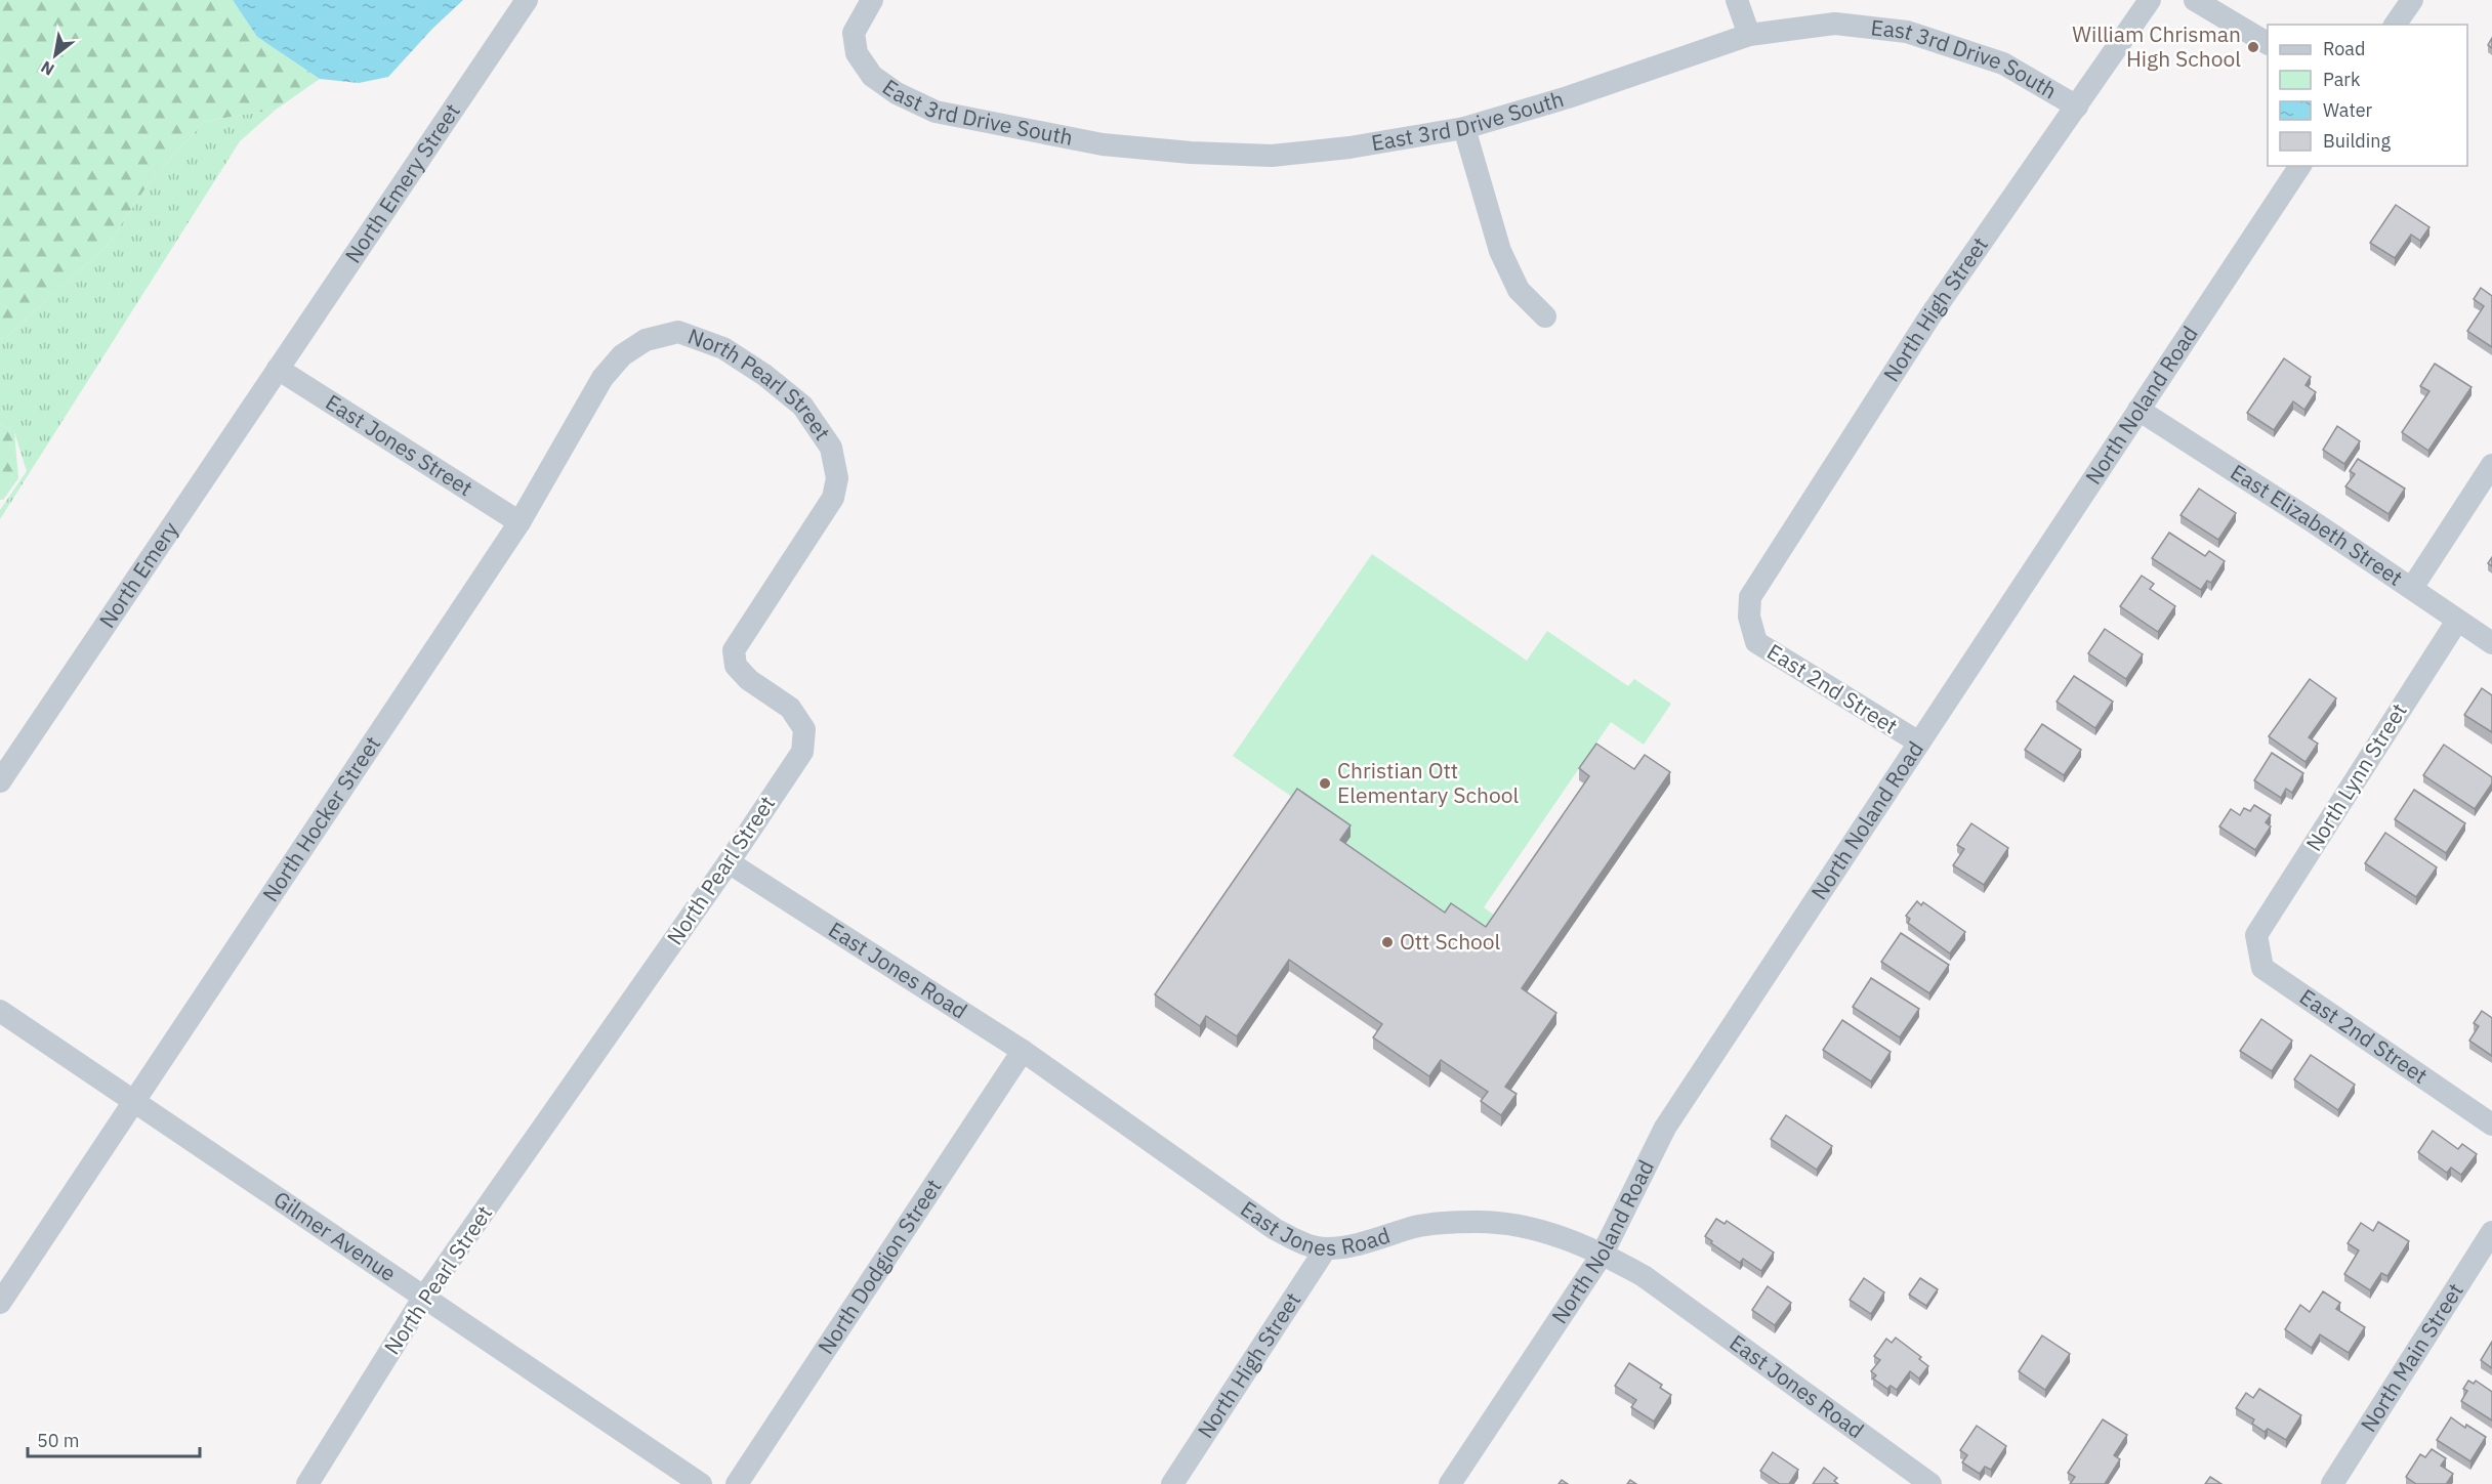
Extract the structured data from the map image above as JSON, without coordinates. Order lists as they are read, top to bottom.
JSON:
{
  "streets": {
    "street": [
      "East 3rd Drive South",
      "North Emery Street",
      "North High Street",
      "North Pearl Street",
      "North Noland Road",
      "East Jones Street",
      "East Elizabeth Street",
      "North Emery",
      "East 2nd Street",
      "North Lynn Street",
      "North Hocker Street",
      "East Jones Road",
      "Gilmer Avenue",
      "North Dodgion Street",
      "North Main Street"
    ]
  },
  "crossings": [
    ["East 3rd Drive South", "North High Street"],
    ["North Emery Street", "East Jones Street"],
    ["North Emery Street", "North Emery"],
    ["North High Street", "East 2nd Street"],
    ["North High Street", "East Jones Road"],
    ["North Pearl Street", "North Hocker Street"],
    ["North Pearl Street", "East Jones Road"],
    ["North Pearl Street", "Gilmer Avenue"],
    ["North Noland Road", "East Elizabeth Street"],
    ["North Noland Road", "East 2nd Street"],
    ["North Noland Road", "East Jones Road"],
    ["East Jones Street", "North Emery"],
    ["East Jones Street", "North Hocker Street"],
    ["East Elizabeth Street", "North Lynn Street"],
    ["East 2nd Street", "North Lynn Street"],
    ["North Hocker Street", "Gilmer Avenue"],
    ["East Jones Road", "North Dodgion Street"]
  ],
  "places": ["William Chrisman High School", "Christian Ott Elementary School", "Ott School"],
  "legend": [
    "Road",
    "Park",
    "Water",
    "Building"
  ],
  "scale_bar": "50 m",
  "north": "bottom left"
}
